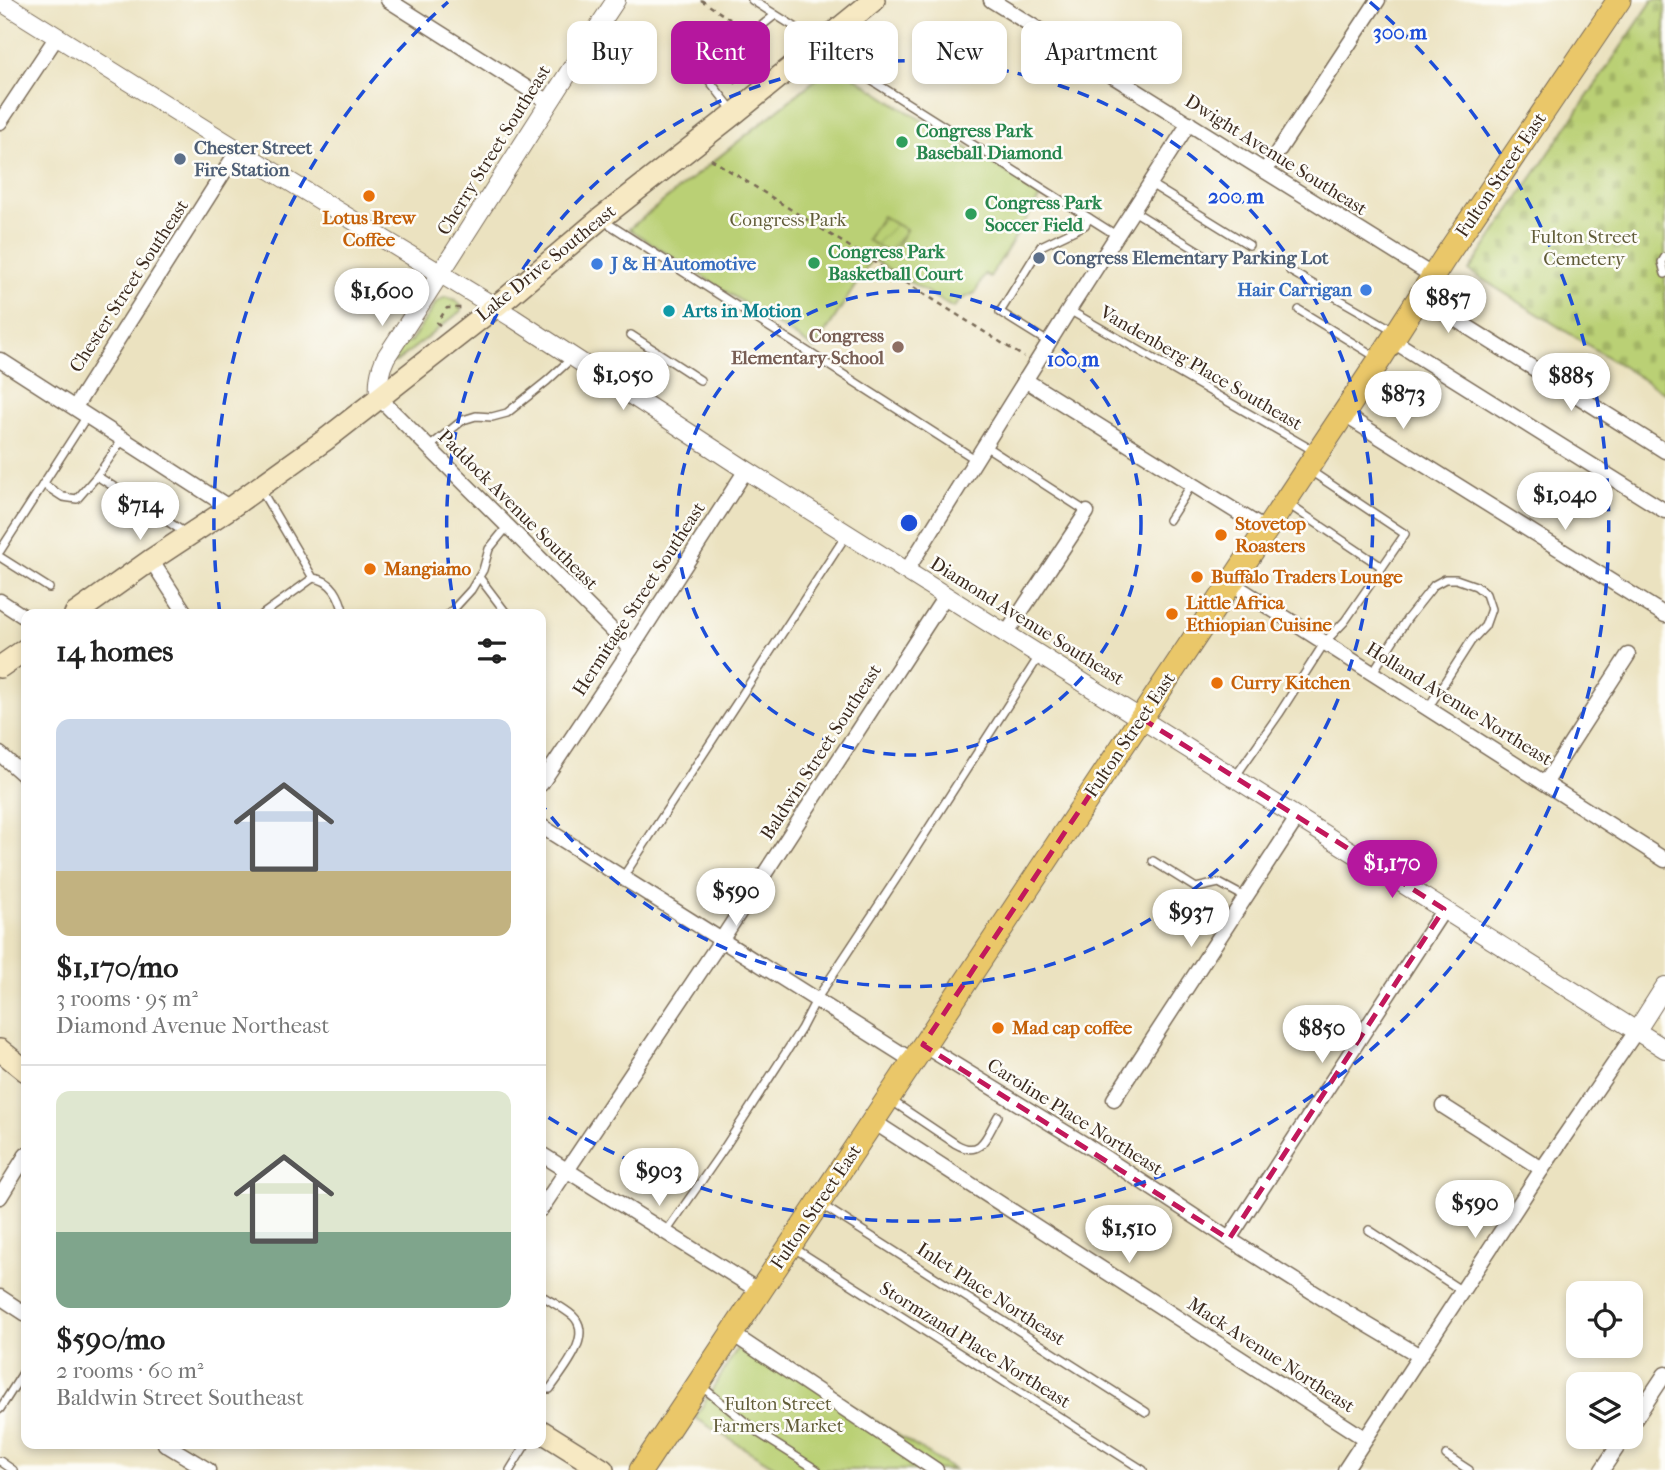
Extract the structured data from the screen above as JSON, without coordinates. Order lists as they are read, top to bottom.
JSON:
{
  "streets": {
    "main road": ["Fulton Street East", "Lake Drive Southeast"],
    "street": [
      "Cherry Street Southeast",
      "Dwight Avenue Southeast",
      "Chester Street Southeast",
      "Paddock Avenue Southeast",
      "Hermitage Street Southeast",
      "Diamond Avenue Southeast",
      "Holland Avenue Northeast",
      "Baldwin Street Southeast",
      "Caroline Place Northeast",
      "Mack Avenue Northeast"
    ],
    "lane": ["Vandenberg Place Southeast", "Inlet Place Northeast", "Stormzand Place Northeast"]
  },
  "crossings": [
    ["Cherry Street Southeast", "Lake Drive Southeast"],
    ["Cherry Street Southeast", "Paddock Avenue Southeast"],
    ["Cherry Street Southeast", "Diamond Avenue Southeast"],
    ["Dwight Avenue Southeast", "Fulton Street East"],
    ["Fulton Street East", "Vandenberg Place Southeast"],
    ["Fulton Street East", "Diamond Avenue Southeast"],
    ["Fulton Street East", "Holland Avenue Northeast"],
    ["Fulton Street East", "Caroline Place Northeast"],
    ["Fulton Street East", "Inlet Place Northeast"],
    ["Fulton Street East", "Stormzand Place Northeast"],
    ["Fulton Street East", "Mack Avenue Northeast"],
    ["Lake Drive Southeast", "Paddock Avenue Southeast"],
    ["Lake Drive Southeast", "Diamond Avenue Southeast"],
    ["Chester Street Southeast", "Diamond Avenue Southeast"],
    ["Paddock Avenue Southeast", "Hermitage Street Southeast"],
    ["Hermitage Street Southeast", "Diamond Avenue Southeast"],
    ["Diamond Avenue Southeast", "Baldwin Street Southeast"],
    ["Baldwin Street Southeast", "Caroline Place Northeast"]
  ],
  "parks": ["Congress Park", "Fulton Street Cemetery", "Fulton Street Farmers Market"],
  "places": [
    "Congress Park Baseball Diamond",
    "Chester Street Fire Station",
    "Lotus Brew Coffee",
    "Congress Park Soccer Field",
    "Congress Elementary Parking Lot",
    "Congress Park Basketball Court",
    "J & H Automotive",
    "Hair Carrigan",
    "Arts in Motion",
    "Congress Elementary School",
    "Stovetop Roasters",
    "Mangiamo",
    "Buffalo Traders Lounge",
    "Little Africa Ethiopian Cuisine",
    "Curry Kitchen",
    "Mad cap coffee"
  ],
  "page": {
    "chip": [
      "Buy",
      "Rent",
      "Filters",
      "New",
      "Apartment"
    ],
    "price": [
      "$1,600",
      "$857",
      "$1,050",
      "$885",
      "$873",
      "$1,040",
      "$714",
      "$1,170",
      "$590",
      "$937",
      "$850",
      "$903",
      "$590",
      "$1,510"
    ],
    "heading": "14 homes",
    "list": [
      {
        "name": "$1,170/mo",
        "note": "3 rooms · 95 m² · Diamond Avenue Northeast"
      },
      {
        "name": "$590/mo",
        "note": "2 rooms · 60 m² · Baldwin Street Southeast"
      }
    ]
  },
  "rings": ["300 m", "200 m", "100 m"]
}
